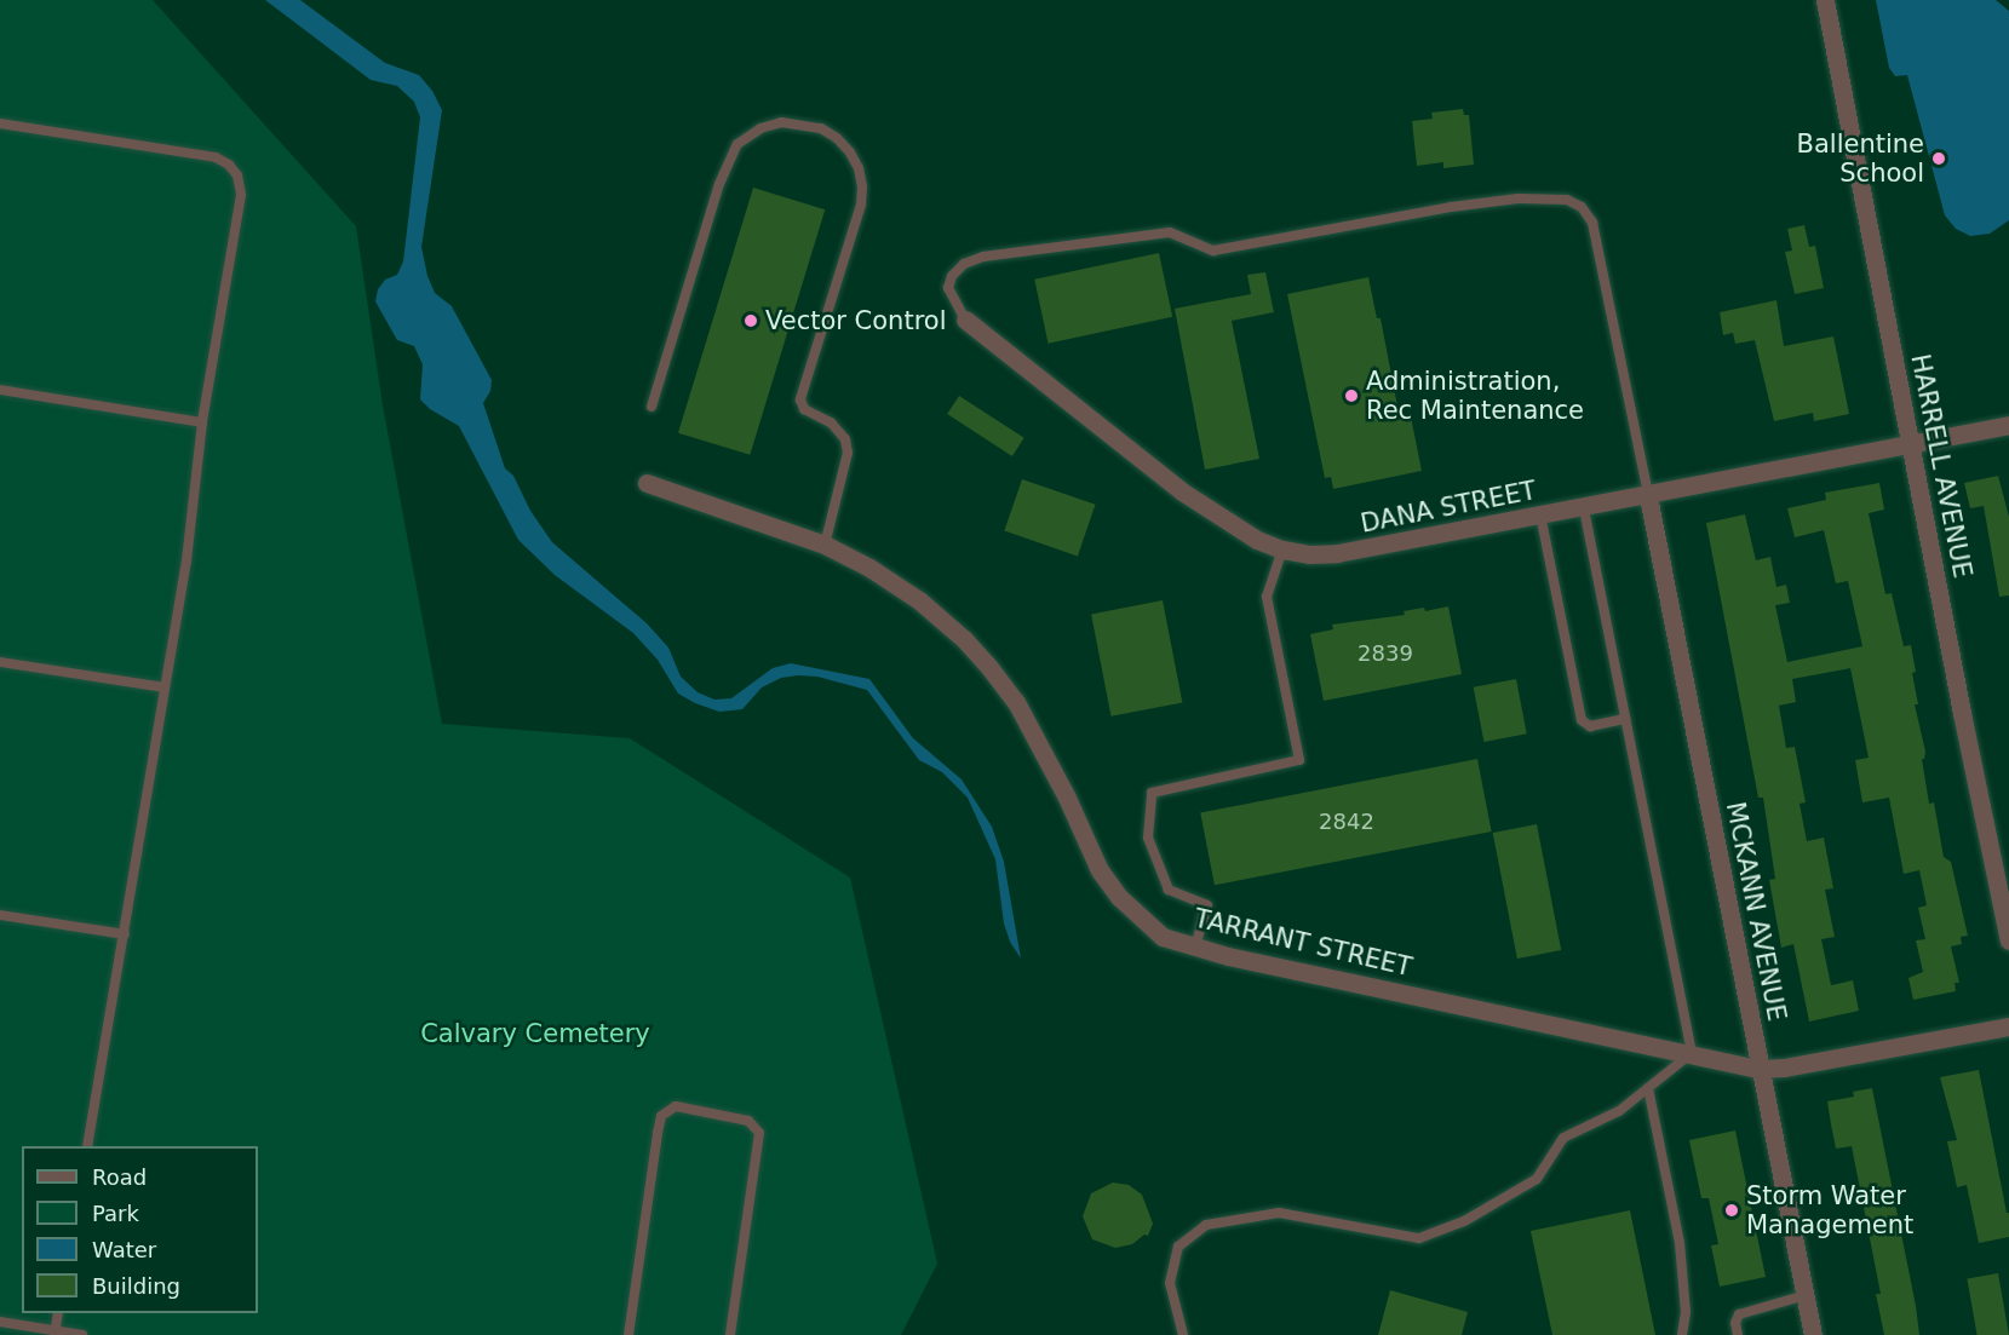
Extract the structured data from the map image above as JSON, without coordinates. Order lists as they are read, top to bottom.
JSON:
{
  "streets": {
    "street": [
      "HARRELL AVENUE",
      "DANA STREET",
      "MCKANN AVENUE",
      "TARRANT STREET"
    ]
  },
  "crossings": [
    ["HARRELL AVENUE", "DANA STREET"],
    ["DANA STREET", "MCKANN AVENUE"],
    ["MCKANN AVENUE", "TARRANT STREET"]
  ],
  "parks": ["Calvary Cemetery"],
  "places": [
    "Ballentine School",
    "Vector Control",
    "Administration, Rec Maintenance",
    "Storm Water Management"
  ],
  "house_numbers": ["2839", "2842"],
  "legend": [
    "Road",
    "Park",
    "Water",
    "Building"
  ]
}
